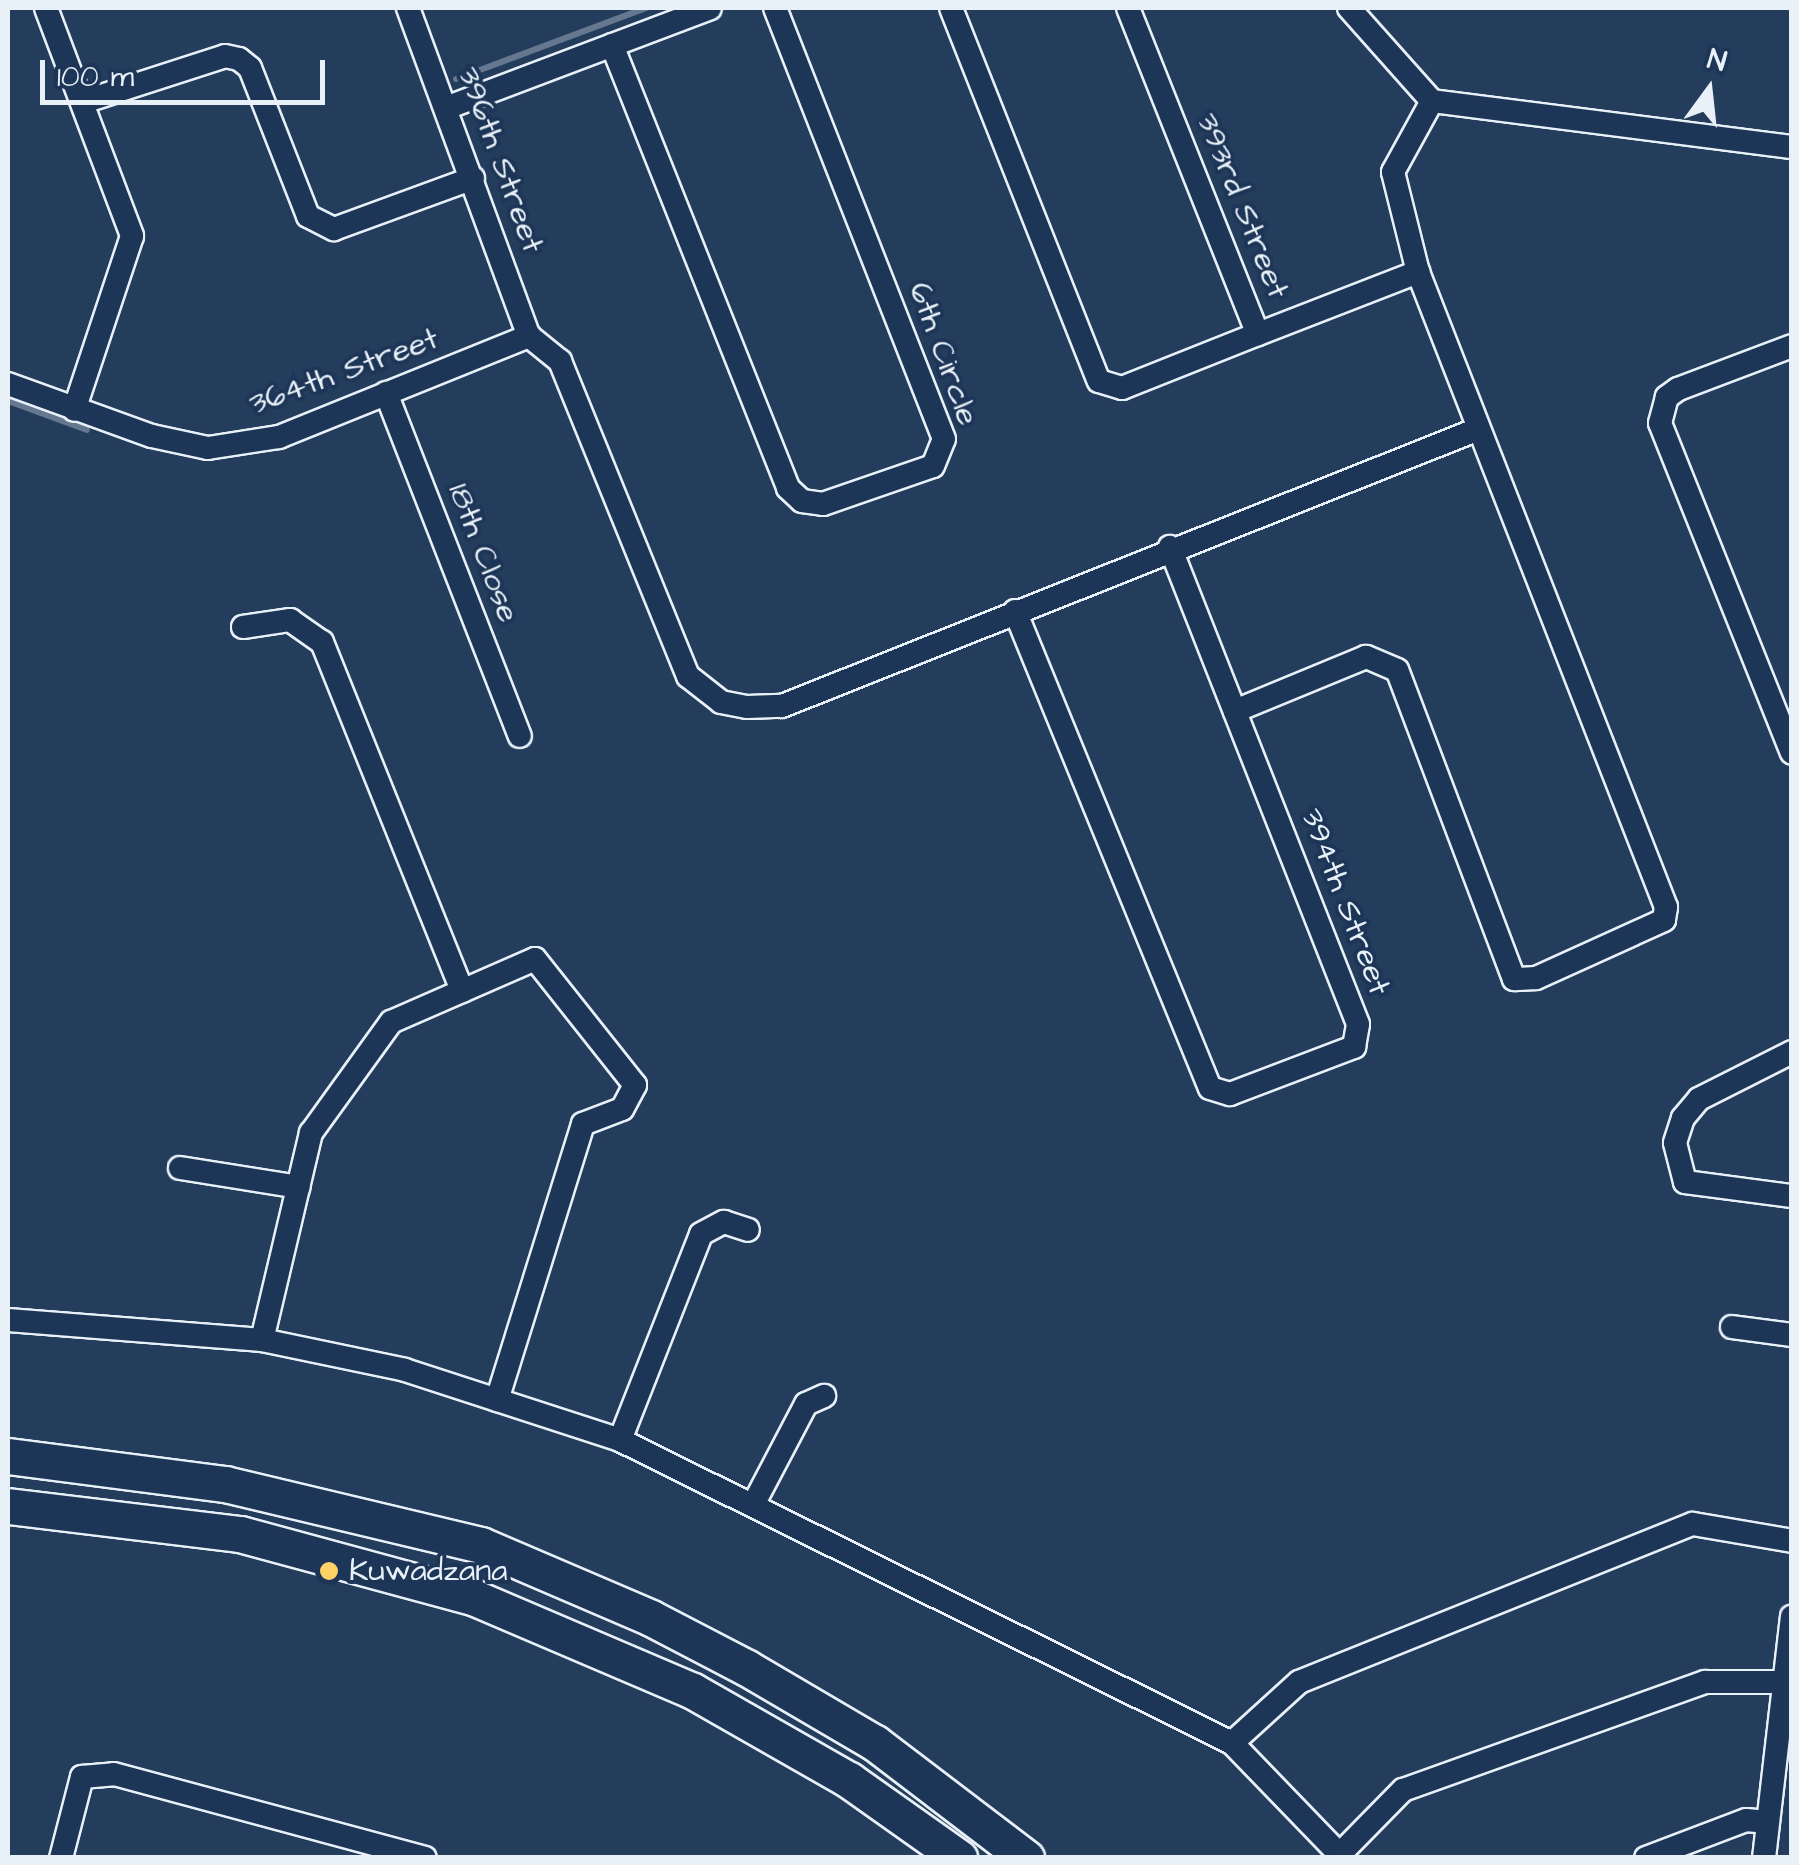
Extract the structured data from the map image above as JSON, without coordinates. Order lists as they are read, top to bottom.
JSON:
{
  "streets": {
    "street": [
      "396th Street",
      "393rd Street",
      "6th Circle",
      "364th Street",
      "18th Close",
      "394th Street"
    ]
  },
  "crossings": [
    ["396th Street", "364th Street"],
    ["364th Street", "18th Close"]
  ],
  "places": ["Kuwadzana"],
  "scale_bar": "100 m",
  "north": "top"
}
